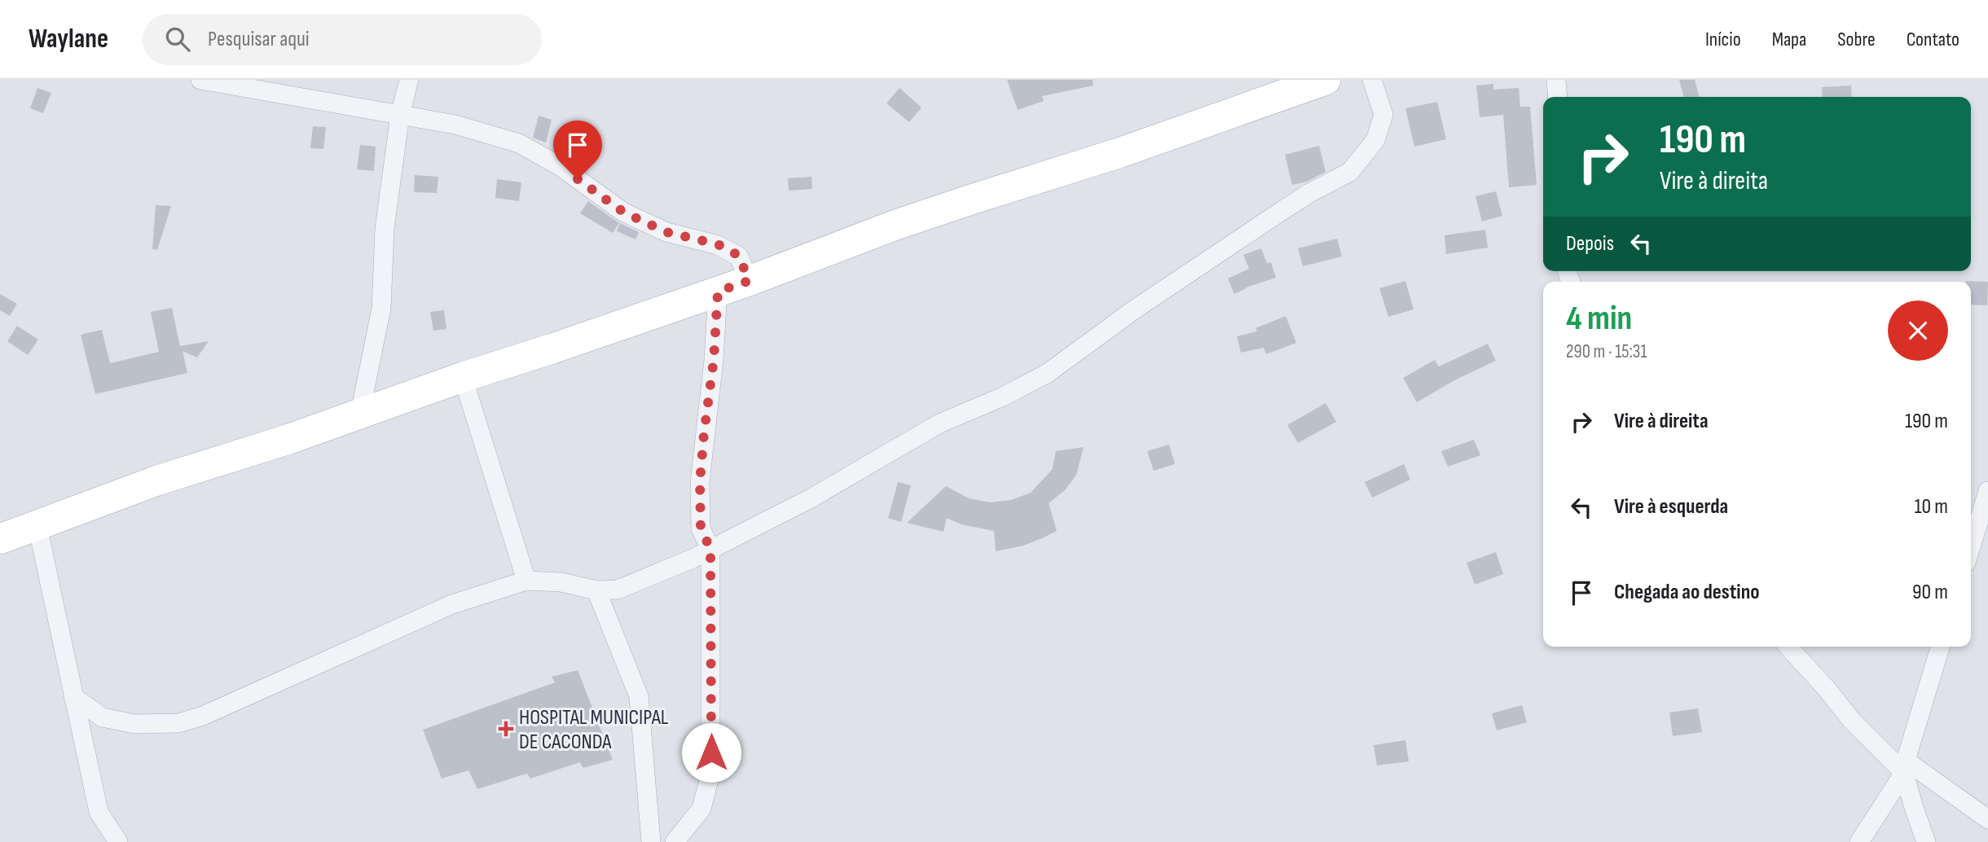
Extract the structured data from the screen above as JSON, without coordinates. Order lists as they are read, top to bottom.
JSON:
{
  "places": {
    "health": ["HOSPITAL MUNICIPAL DE CACONDA"]
  },
  "page": {
    "header": "Waylane",
    "search": "Pesquisar aqui",
    "nav": [
      "Início",
      "Mapa",
      "Sobre",
      "Contato"
    ],
    "turn": ["190 m", "Vire à direita"],
    "then": "Depois",
    "heading": ["4 min", "290 m · 15:31"],
    "list": [
      {
        "name": "Vire à direita",
        "value": "190 m"
      },
      {
        "name": "Vire à esquerda",
        "value": "10 m"
      },
      {
        "name": "Chegada ao destino",
        "value": "90 m"
      }
    ]
  }
}
